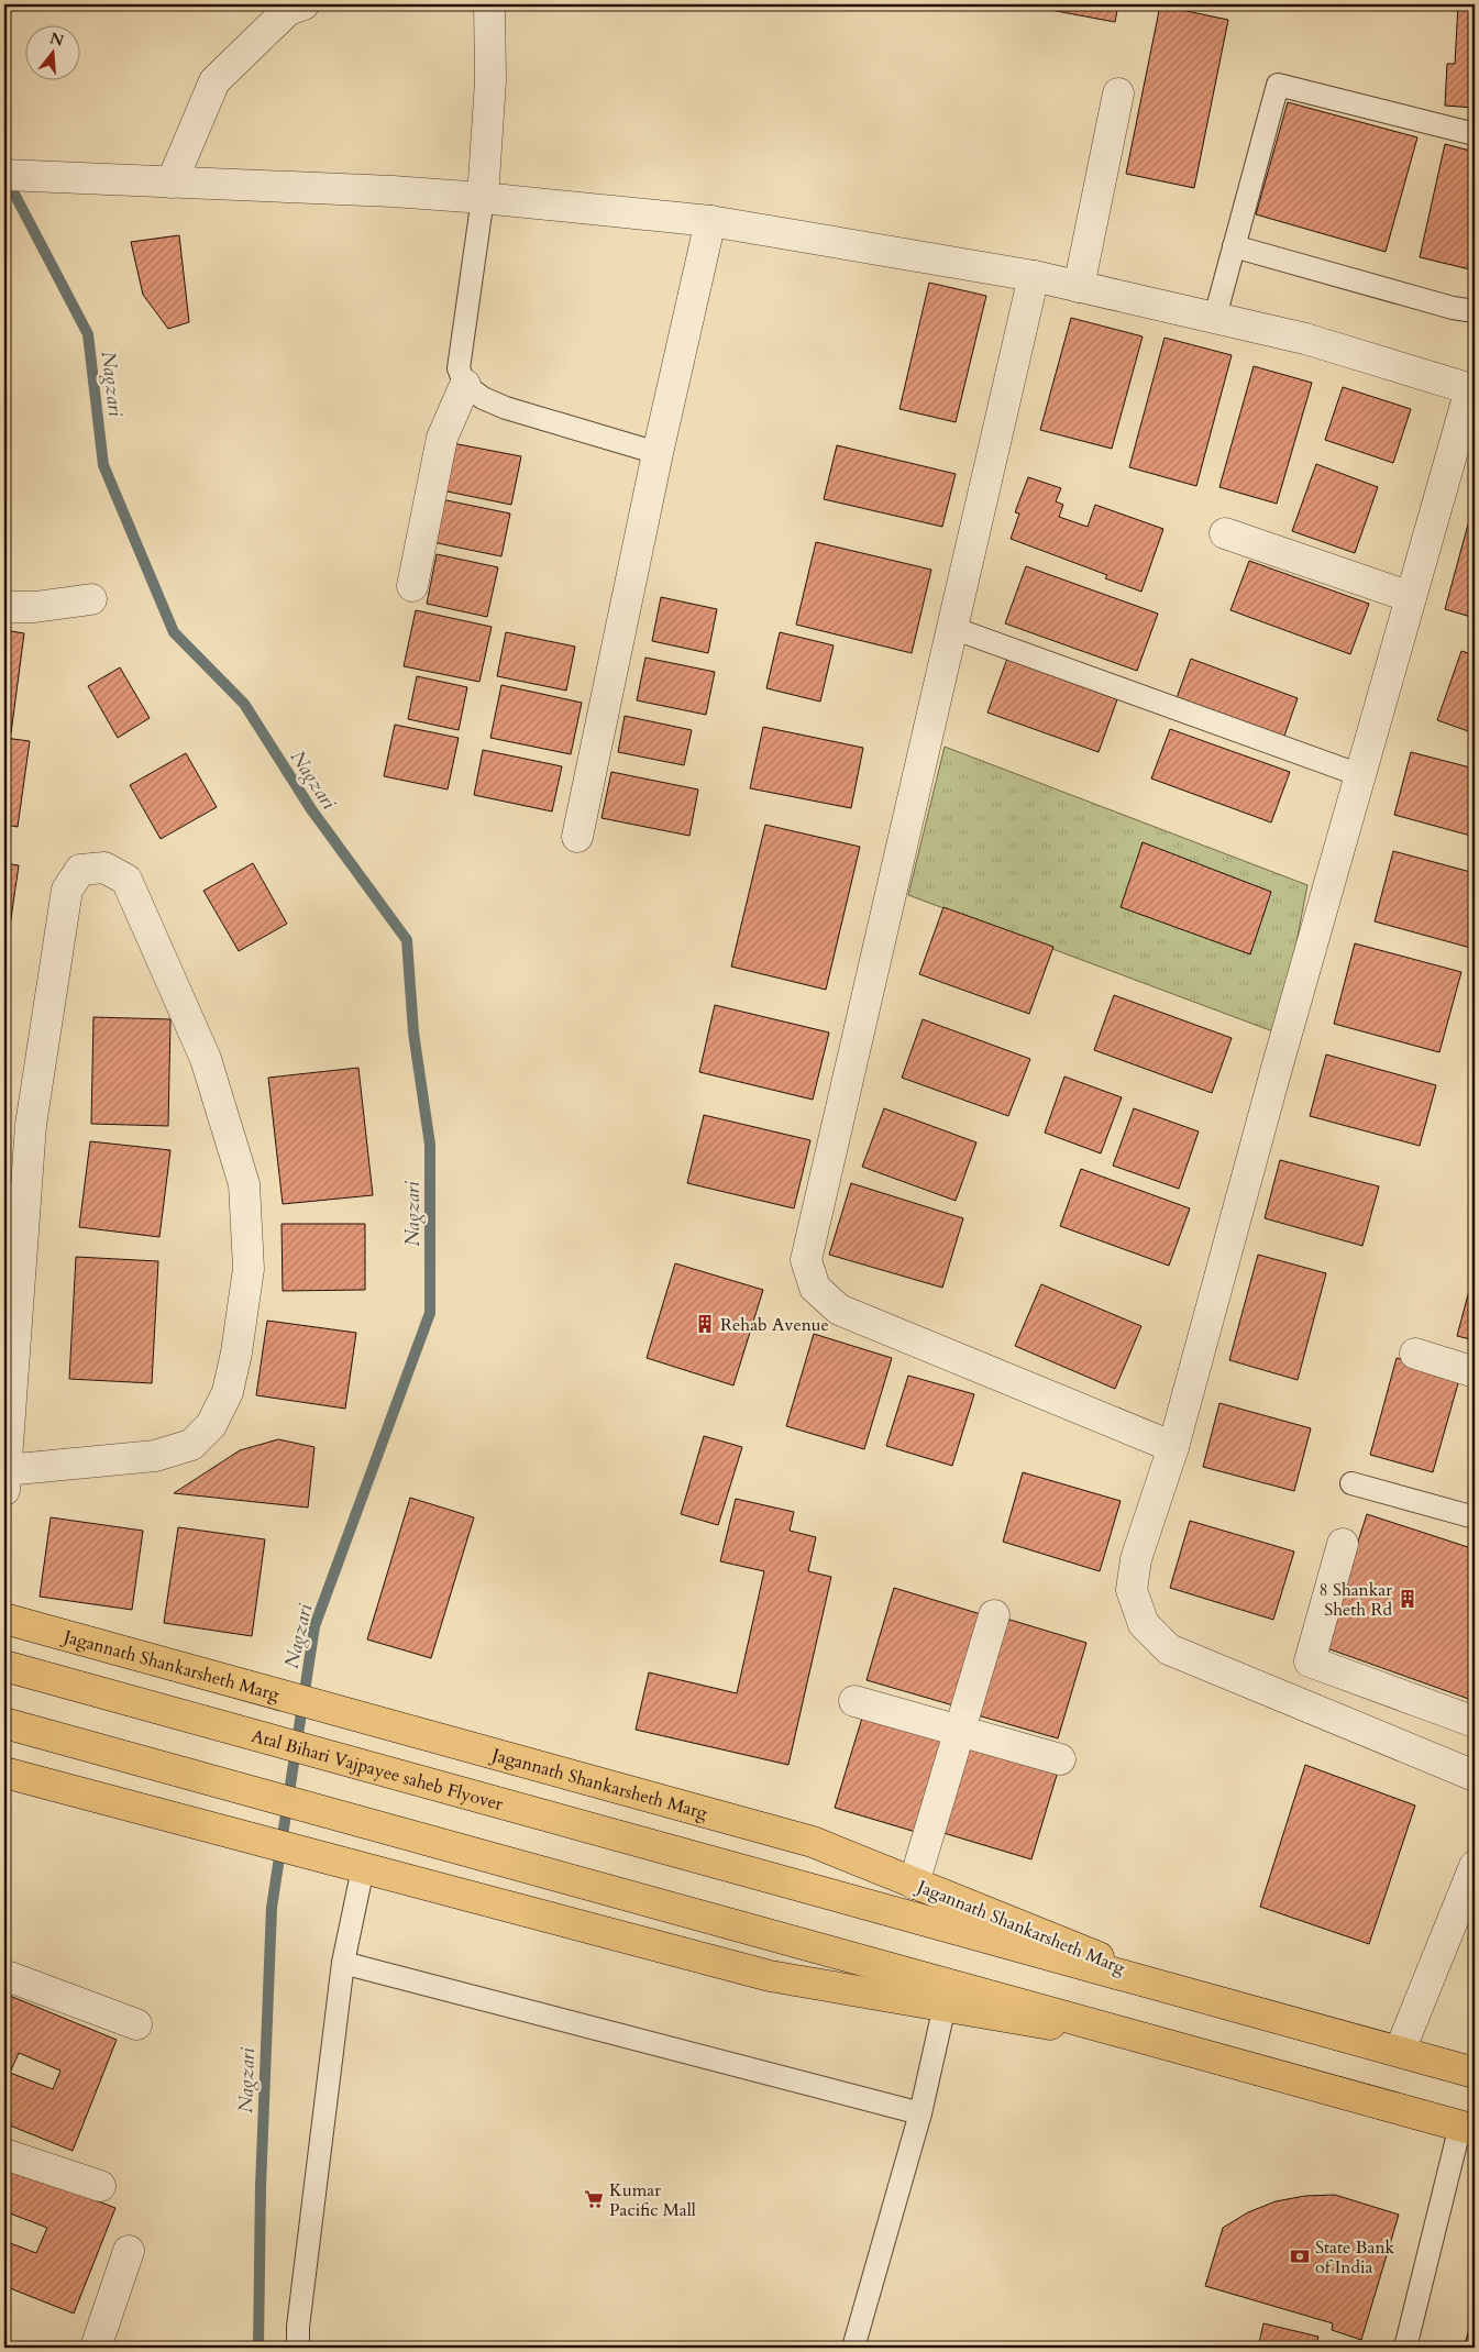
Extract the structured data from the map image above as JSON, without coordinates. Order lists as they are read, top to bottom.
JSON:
{
  "streets": {
    "main road": ["Jagannath Shankarsheth Marg", "Atal Bihari Vajpayee saheb Flyover"]
  },
  "crossings": [
    ["Jagannath Shankarsheth Marg", "Atal Bihari Vajpayee saheb Flyover"]
  ],
  "water": ["Nagzari"],
  "places": {
    "building": ["Rehab Avenue", "8 Shankar Sheth Rd"],
    "supermarket": ["Kumar Pacific Mall"],
    "bank": ["State Bank of India"]
  },
  "north": "top"
}
